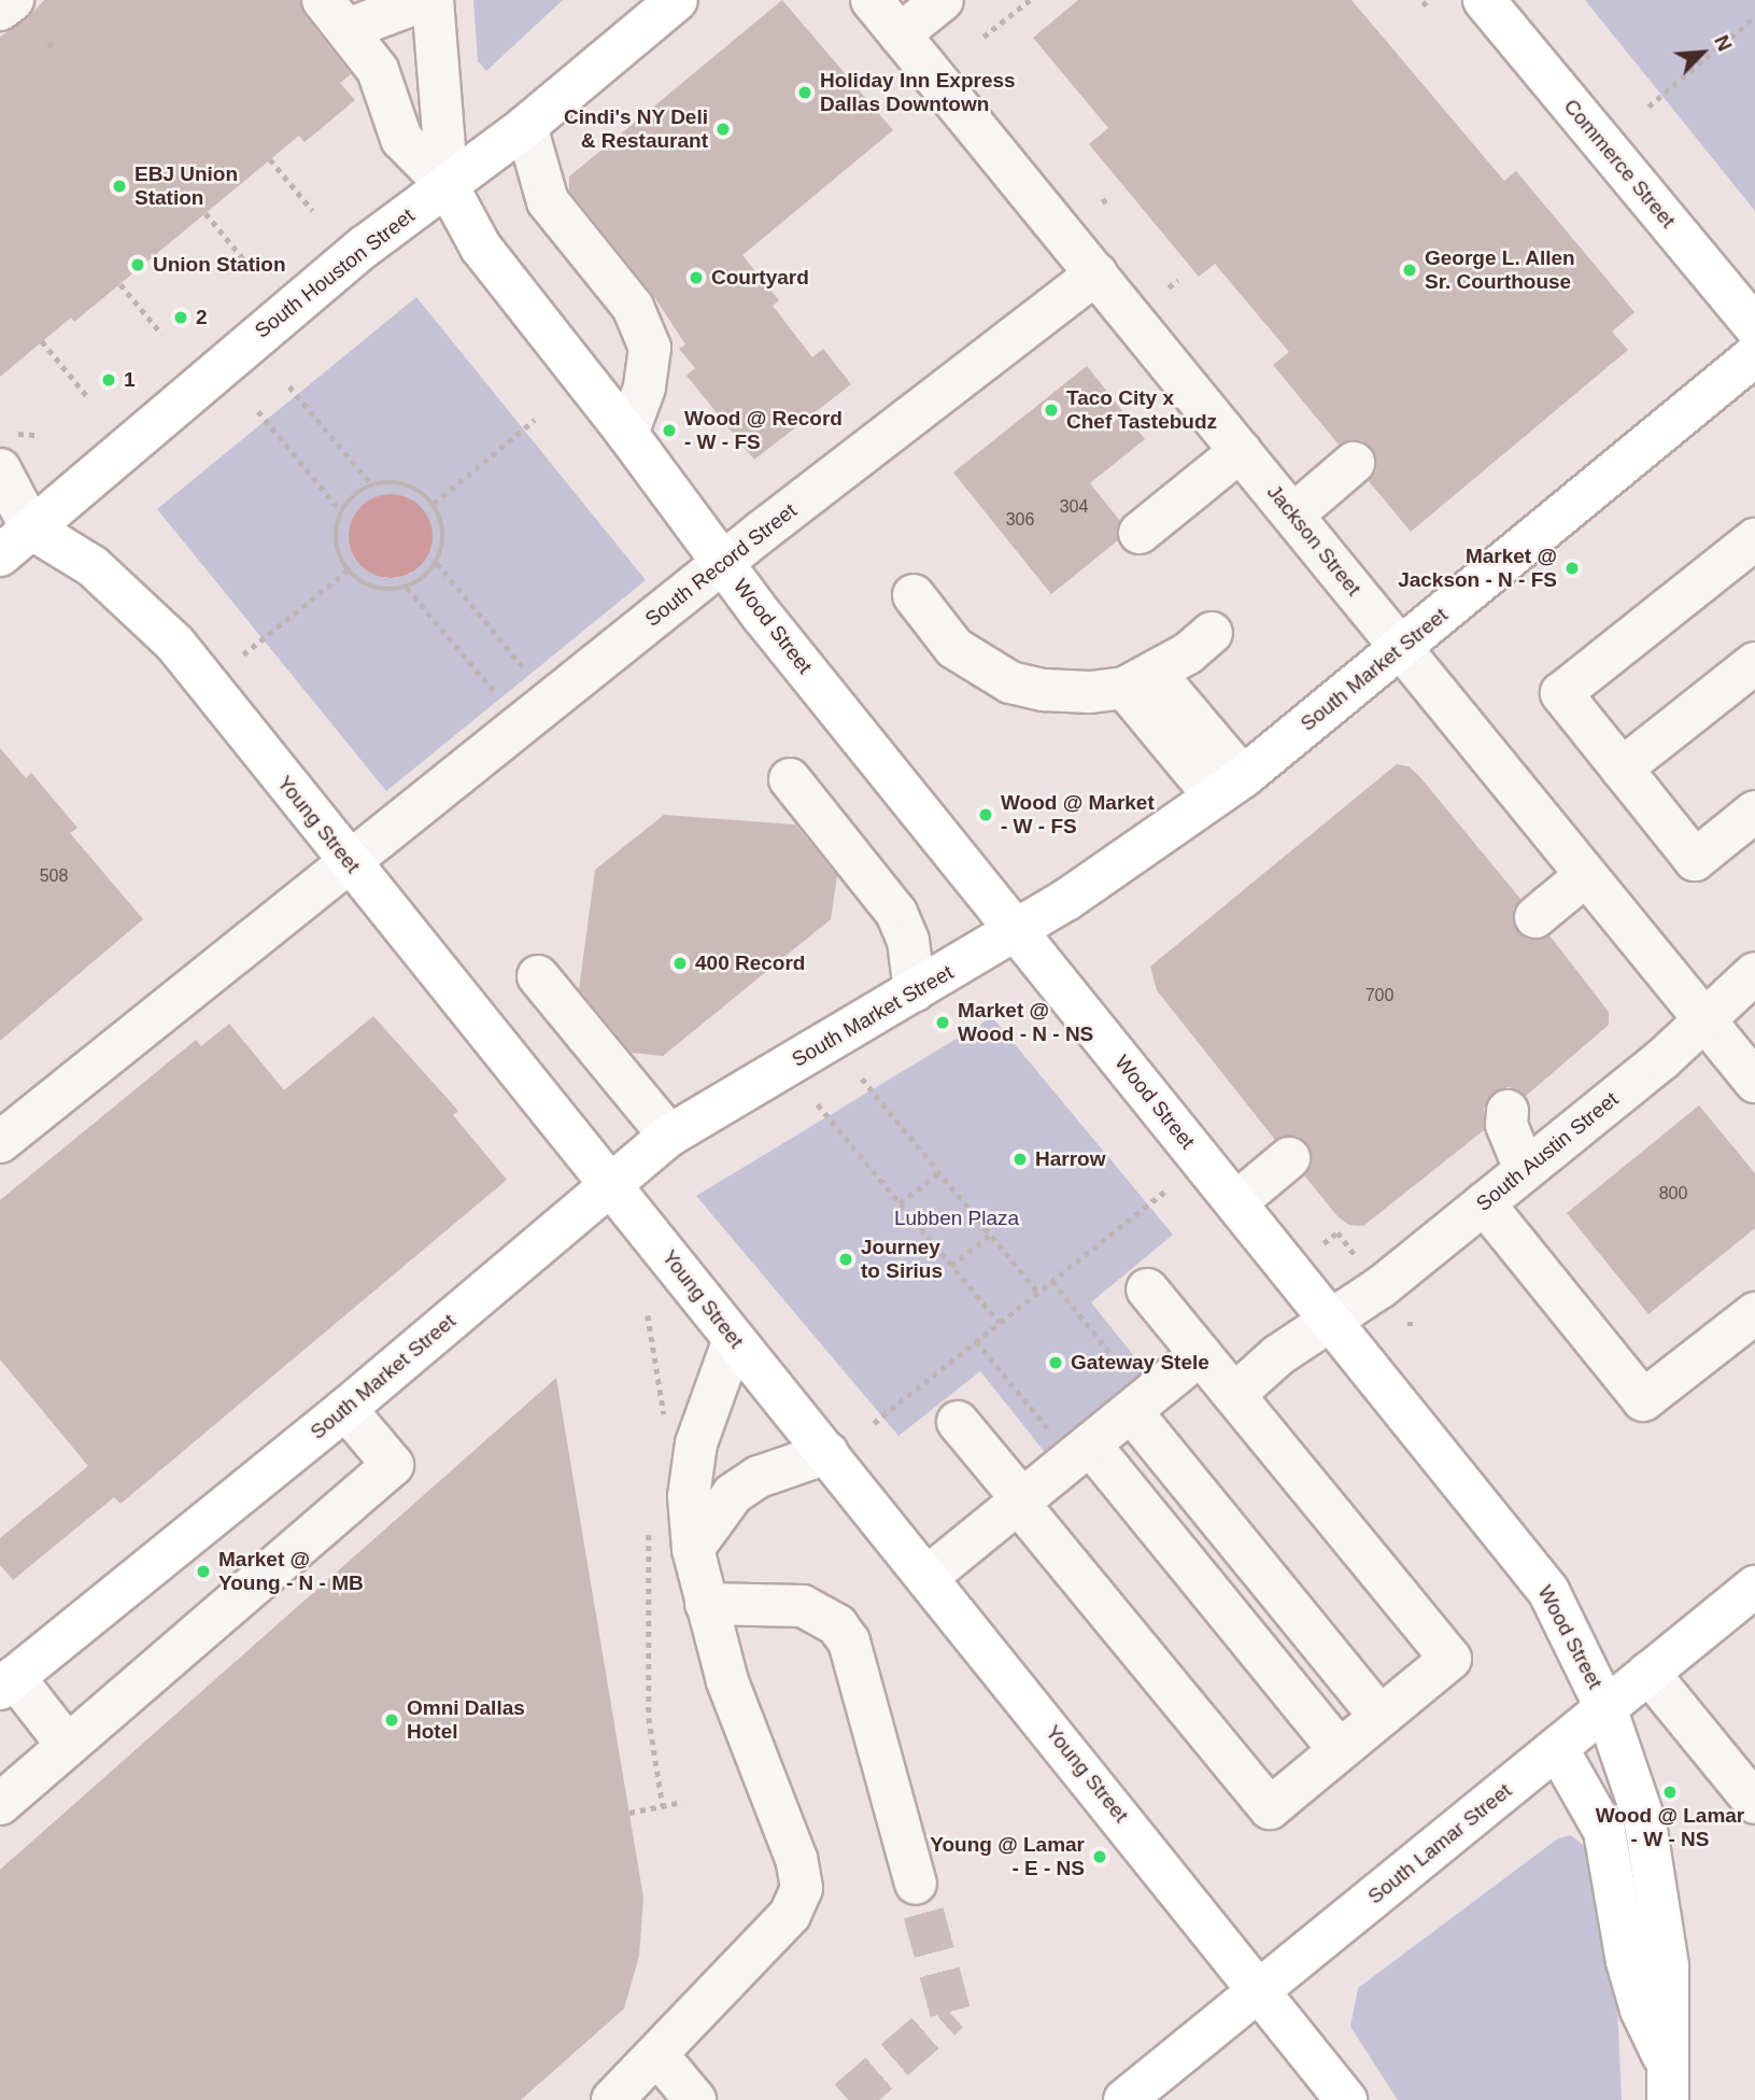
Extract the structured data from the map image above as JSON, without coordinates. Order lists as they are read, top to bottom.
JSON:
{
  "streets": {
    "main road": [
      "Commerce Street",
      "South Houston Street",
      "Wood Street",
      "South Market Street",
      "Young Street",
      "South Lamar Street"
    ],
    "street": ["Jackson Street", "South Record Street", "South Austin Street"]
  },
  "crossings": [
    ["South Houston Street", "Wood Street"],
    ["South Houston Street", "Young Street"],
    ["Jackson Street", "South Record Street"],
    ["Jackson Street", "South Market Street"],
    ["Jackson Street", "South Austin Street"],
    ["South Record Street", "Wood Street"],
    ["South Record Street", "Young Street"],
    ["Wood Street", "South Market Street"],
    ["Wood Street", "South Austin Street"],
    ["Wood Street", "South Lamar Street"],
    ["South Market Street", "Young Street"],
    ["Young Street", "South Lamar Street"]
  ],
  "parks": ["Lubben Plaza"],
  "places": [
    "Holiday Inn Express Dallas Downtown",
    "Cindi's NY Deli & Restaurant",
    "EBJ Union Station",
    "Union Station",
    "George L. Allen Sr. Courthouse",
    "Courtyard",
    "2",
    "1",
    "Taco City x Chef Tastebudz",
    "Wood @ Record - W - FS",
    "Market @ Jackson - N - FS",
    "Wood @ Market - W - FS",
    "400 Record",
    "Market @ Wood - N - NS",
    "Harrow",
    "Journey to Sirius",
    "Gateway Stele",
    "Market @ Young - N - MB",
    "Omni Dallas Hotel",
    "Wood @ Lamar - W - NS",
    "Young @ Lamar - E - NS"
  ],
  "house_numbers": [
    "304",
    "306",
    "508",
    "700",
    "800"
  ],
  "north": "top right"
}
